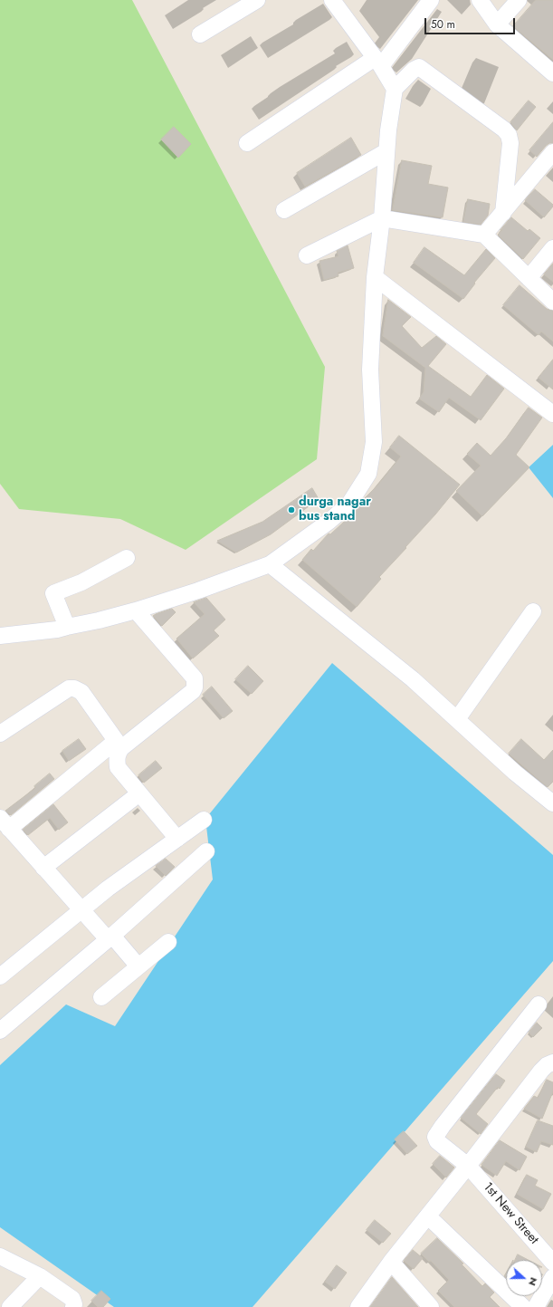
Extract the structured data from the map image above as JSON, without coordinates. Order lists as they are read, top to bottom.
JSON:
{
  "streets": {
    "street": ["1st New Street"]
  },
  "places": ["durga nagar bus stand"],
  "scale_bar": "50 m",
  "north": "right"
}
